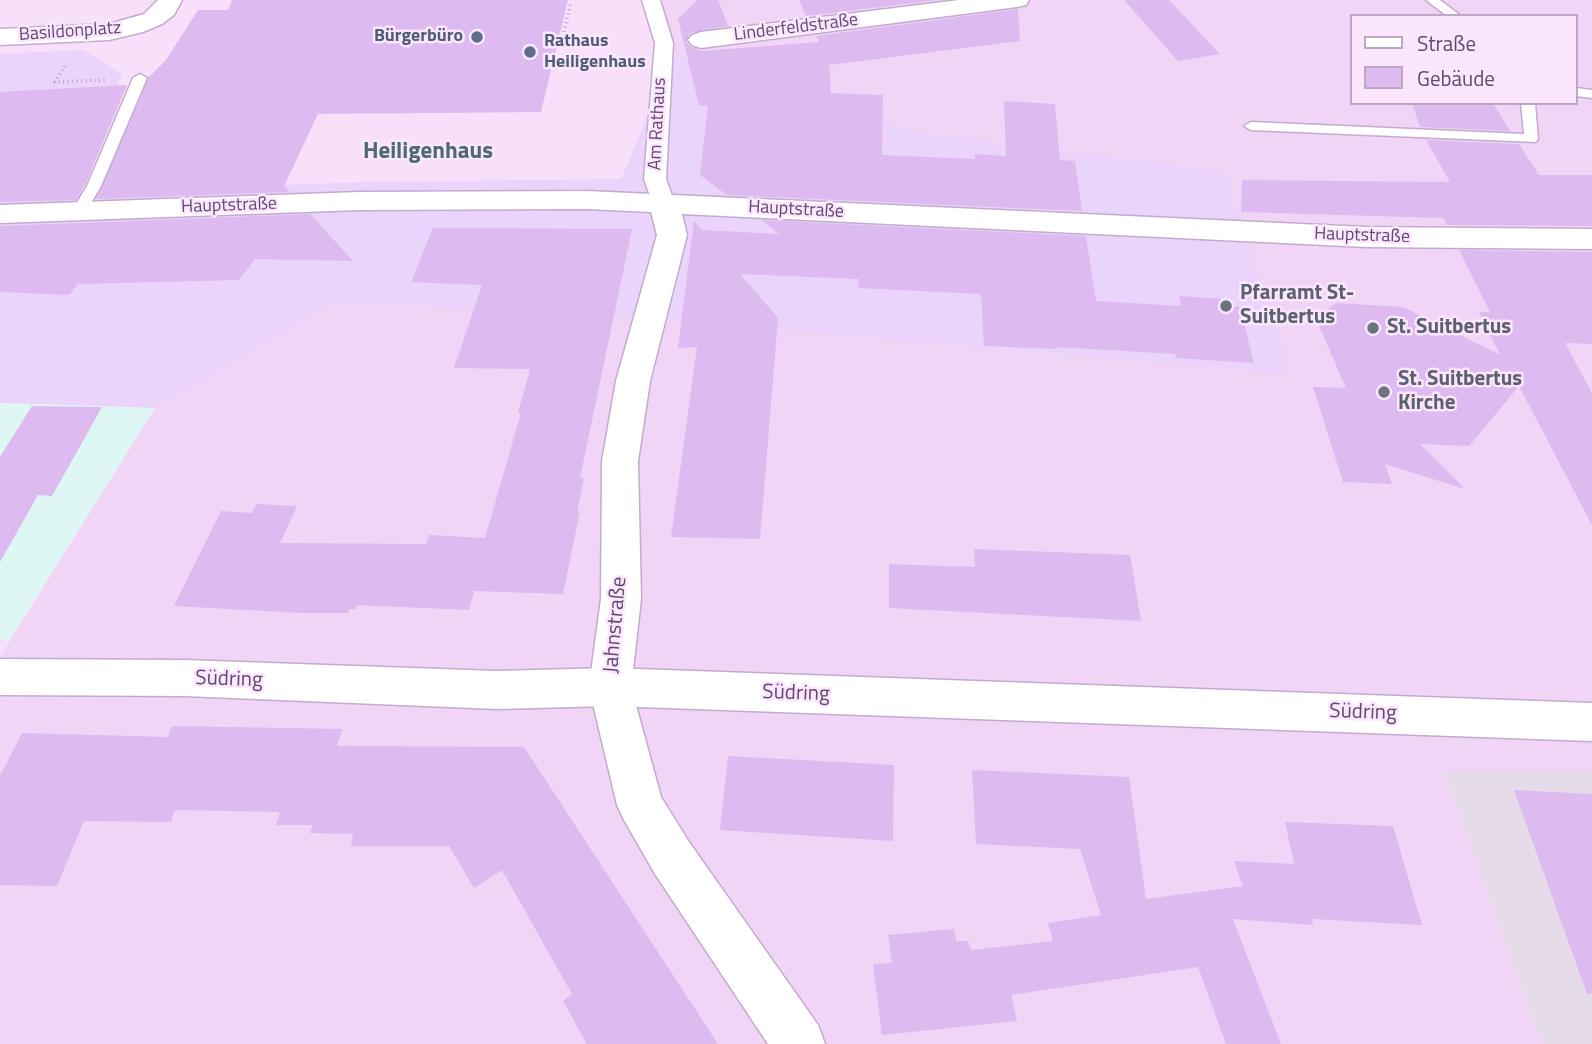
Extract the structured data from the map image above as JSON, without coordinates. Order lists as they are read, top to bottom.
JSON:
{
  "streets": {
    "street": [
      "Linderfeldstraße",
      "Basildonplatz",
      "Am Rathaus",
      "Hauptstraße",
      "Jahnstraße",
      "Südring"
    ]
  },
  "crossings": [
    ["Am Rathaus", "Hauptstraße"],
    ["Am Rathaus", "Jahnstraße"],
    ["Hauptstraße", "Jahnstraße"],
    ["Jahnstraße", "Südring"]
  ],
  "districts": ["Heiligenhaus"],
  "places": [
    "Bürgerbüro",
    "Rathaus Heiligenhaus",
    "Pfarramt St- Suitbertus",
    "St. Suitbertus",
    "St. Suitbertus Kirche"
  ],
  "legend": ["Straße", "Gebäude"]
}
